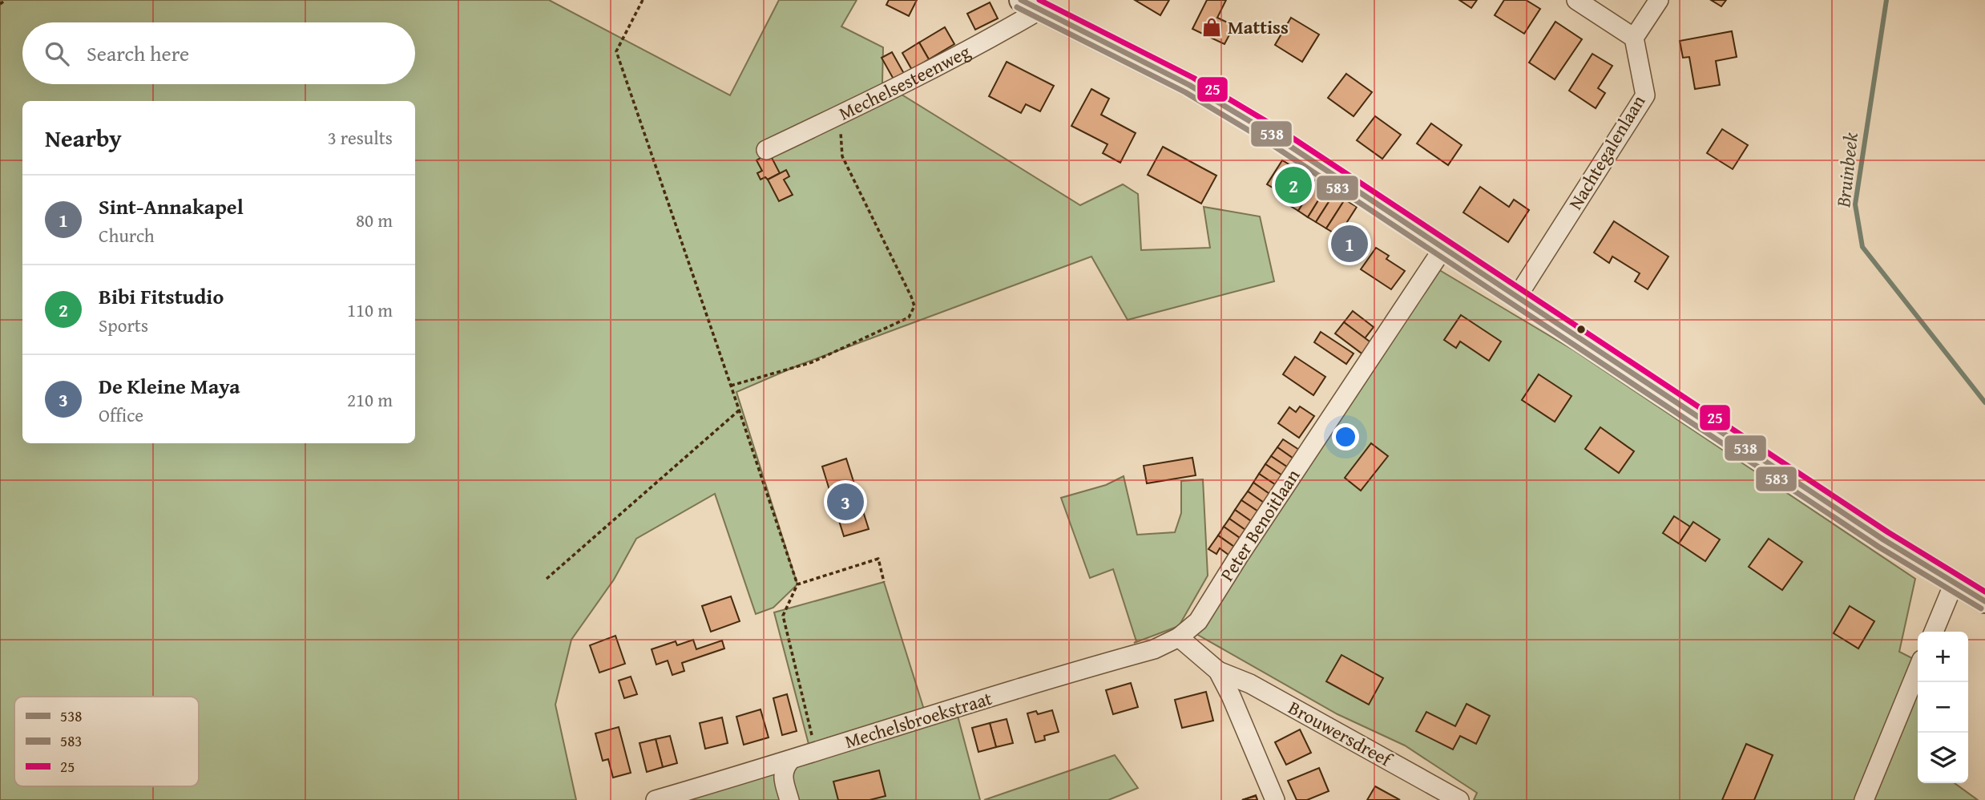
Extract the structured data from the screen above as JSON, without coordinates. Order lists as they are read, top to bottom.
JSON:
{
  "streets": {
    "street": [
      "Mechelsesteenweg",
      "Nachtegalenlaan",
      "Peter Benoitlaan",
      "Mechelsbroekstraat",
      "Brouwersdreef"
    ]
  },
  "crossings": [
    ["Mechelsesteenweg", "Nachtegalenlaan"],
    ["Mechelsesteenweg", "Peter Benoitlaan"],
    ["Peter Benoitlaan", "Mechelsbroekstraat"]
  ],
  "water": ["Bruinbeek"],
  "places": {
    "shop": ["Mattiss"]
  },
  "lines": ["transit line 538", "transit line 25", "transit line 583"],
  "legend": ["538", "583", "25"],
  "page": {
    "search": "Search here",
    "heading": ["Nearby", "3 results"],
    "pins": ["2", "1", "3"],
    "list": [
      {
        "mark": "1",
        "name": "Sint-Annakapel",
        "note": "Church",
        "value": "80 m"
      },
      {
        "mark": "2",
        "name": "Bibi Fitstudio",
        "note": "Sports",
        "value": "110 m"
      },
      {
        "mark": "3",
        "name": "De Kleine Maya",
        "note": "Office",
        "value": "210 m"
      }
    ],
    "map_buttons": ["+", "−"]
  }
}
